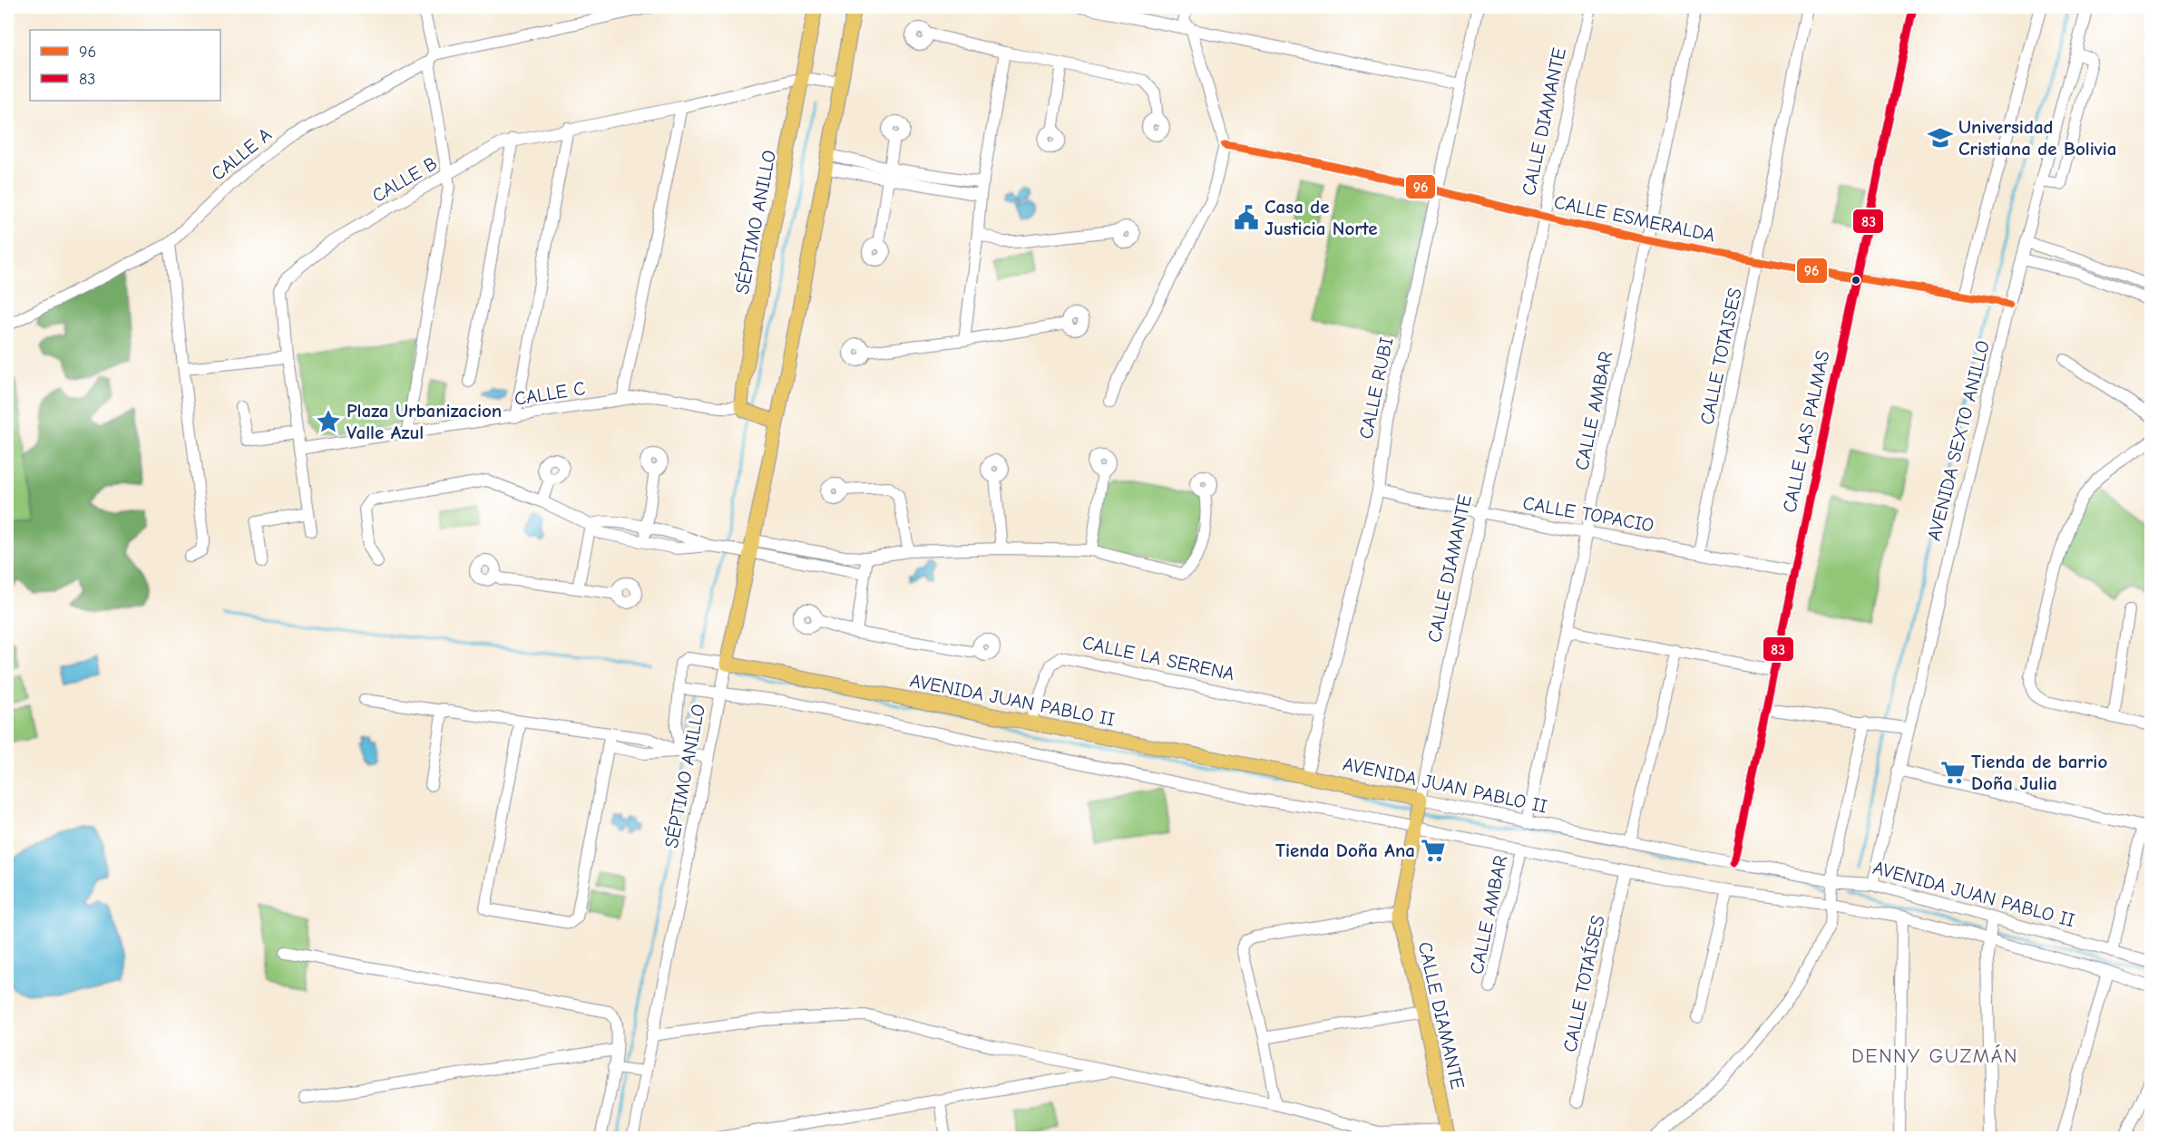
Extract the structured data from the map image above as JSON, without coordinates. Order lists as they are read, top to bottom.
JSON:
{
  "streets": {
    "main road": ["CALLE DIAMANTE", "SÉPTIMO ANILLO", "AVENIDA JUAN PABLO II"],
    "street": [
      "CALLE A",
      "CALLE B",
      "CALLE ESMERALDA",
      "CALLE TOTAISES",
      "CALLE RUBI",
      "CALLE C",
      "CALLE AMBAR",
      "CALLE LAS PALMAS",
      "AVENIDA SEXTO ANILLO",
      "CALLE TOPACIO",
      "CALLE LA SERENA",
      "CALLE TOTAÍSES"
    ]
  },
  "crossings": [
    ["CALLE DIAMANTE", "CALLE ESMERALDA"],
    ["CALLE DIAMANTE", "CALLE TOPACIO"],
    ["CALLE DIAMANTE", "AVENIDA JUAN PABLO II"],
    ["CALLE B", "SÉPTIMO ANILLO"],
    ["CALLE B", "CALLE C"],
    ["CALLE ESMERALDA", "CALLE TOTAISES"],
    ["CALLE ESMERALDA", "CALLE RUBI"],
    ["CALLE ESMERALDA", "CALLE AMBAR"],
    ["CALLE ESMERALDA", "CALLE LAS PALMAS"],
    ["CALLE ESMERALDA", "AVENIDA SEXTO ANILLO"],
    ["SÉPTIMO ANILLO", "CALLE C"],
    ["SÉPTIMO ANILLO", "AVENIDA JUAN PABLO II"],
    ["CALLE TOTAISES", "CALLE TOPACIO"],
    ["CALLE RUBI", "CALLE TOPACIO"],
    ["CALLE RUBI", "CALLE LA SERENA"],
    ["CALLE RUBI", "AVENIDA JUAN PABLO II"],
    ["CALLE AMBAR", "CALLE TOPACIO"],
    ["CALLE AMBAR", "AVENIDA JUAN PABLO II"],
    ["CALLE LAS PALMAS", "CALLE TOPACIO"],
    ["CALLE LAS PALMAS", "AVENIDA JUAN PABLO II"],
    ["AVENIDA SEXTO ANILLO", "AVENIDA JUAN PABLO II"],
    ["CALLE LA SERENA", "AVENIDA JUAN PABLO II"]
  ],
  "districts": ["DENNY GUZMÁN"],
  "places": {
    "school or university": ["Universidad Cristiana de Bolivia"],
    "public building": ["Casa de Justicia Norte"],
    "place": ["Plaza Urbanizacion Valle Azul"],
    "supermarket": ["Tienda de barrio Doña Julia", "Tienda Doña Ana"]
  },
  "lines": ["transit line 83", "transit line 96"],
  "legend": ["96", "83"]
}
